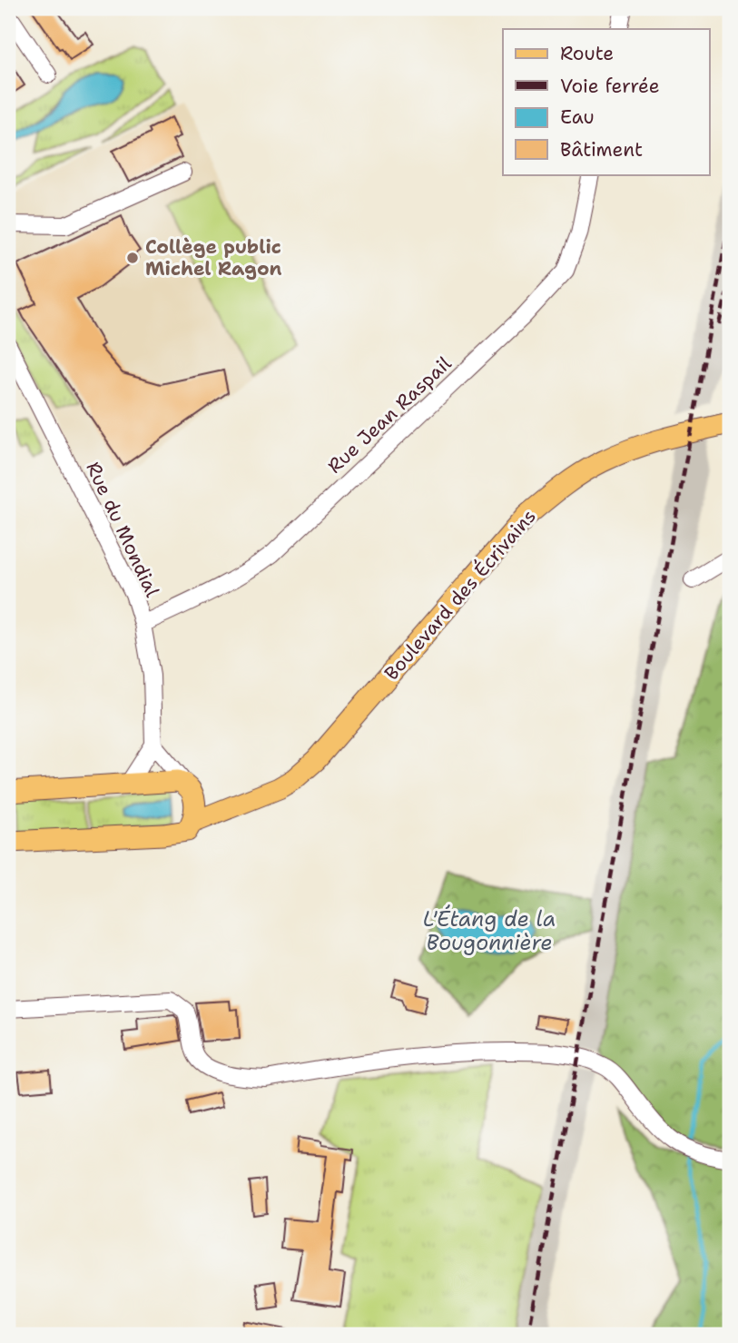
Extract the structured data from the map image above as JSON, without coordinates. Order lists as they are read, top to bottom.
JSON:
{
  "streets": {
    "main road": ["Boulevard des Écrivains"],
    "street": ["Rue Jean Raspail", "Rue du Mondial"]
  },
  "crossings": [
    ["Rue Jean Raspail", "Rue du Mondial"]
  ],
  "water": ["L'Étang de la Bougonnière"],
  "places": ["Collège public Michel Ragon"],
  "legend": [
    "Route",
    "Voie ferrée",
    "Eau",
    "Bâtiment"
  ]
}
